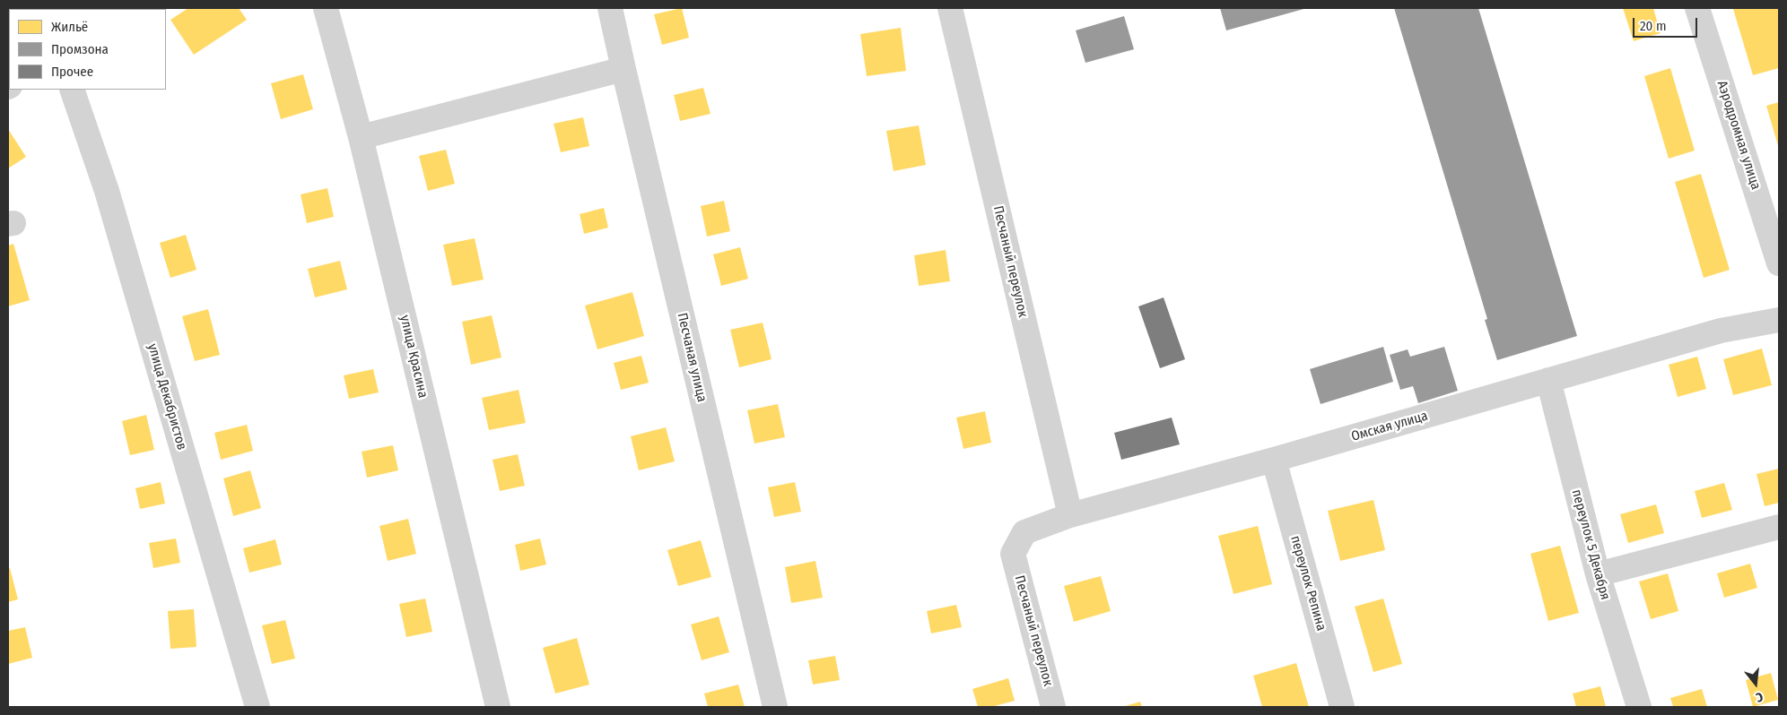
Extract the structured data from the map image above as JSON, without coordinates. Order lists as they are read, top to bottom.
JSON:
{
  "streets": {
    "street": [
      "Аэродромная улица",
      "Песчаный переулок",
      "улица Красина",
      "Песчаная улица",
      "улица Декабристов",
      "Омская улица",
      "переулок 5 Декабря",
      "переулок Репина"
    ]
  },
  "crossings": [
    ["Песчаный переулок", "Омская улица"],
    ["Омская улица", "переулок 5 Декабря"],
    ["Омская улица", "переулок Репина"]
  ],
  "legend": ["Жильё", "Промзона", "Прочее"],
  "scale_bar": "20 m",
  "north": "bottom"
}
